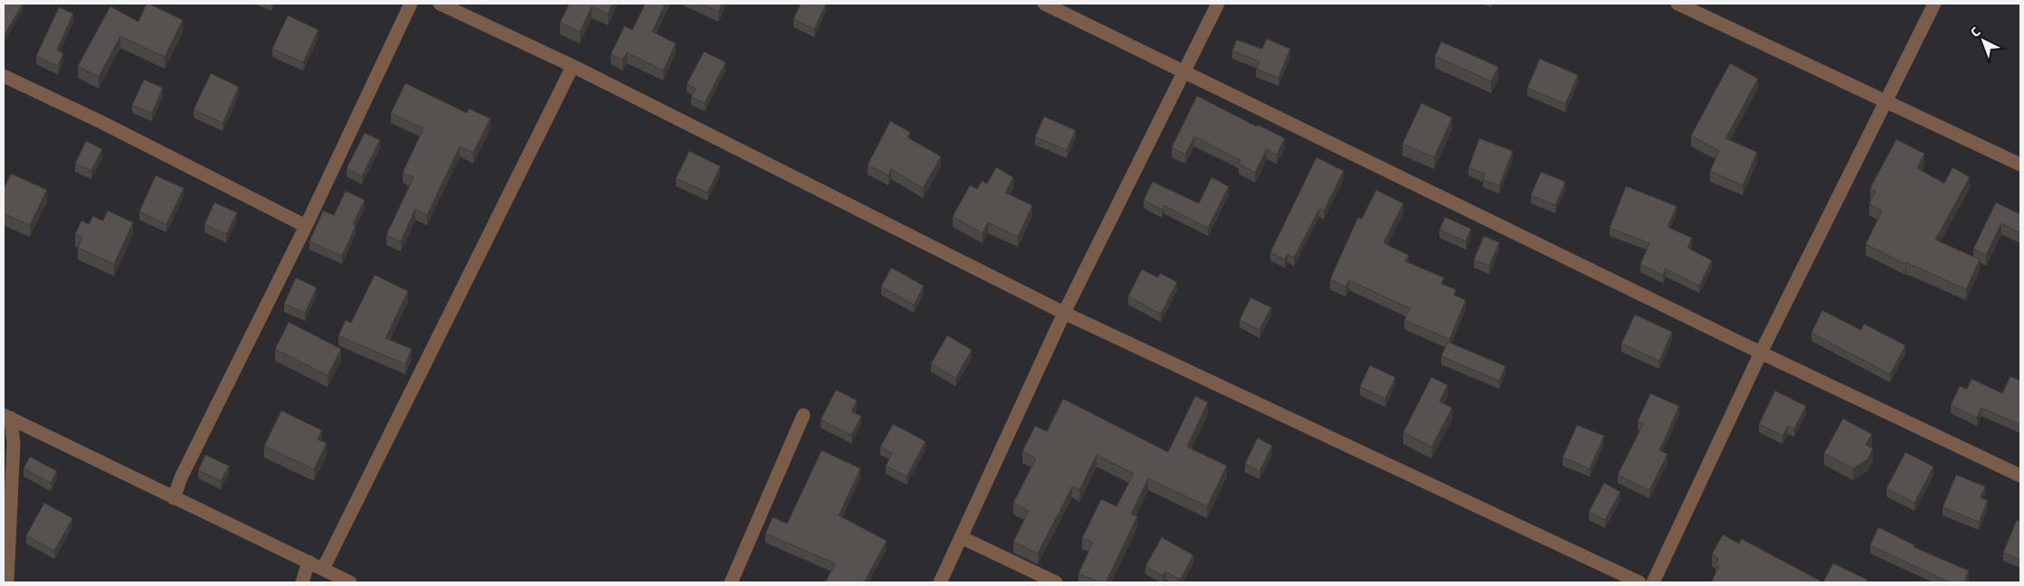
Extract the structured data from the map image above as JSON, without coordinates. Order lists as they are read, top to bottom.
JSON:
{
  "north": "top left"
}
